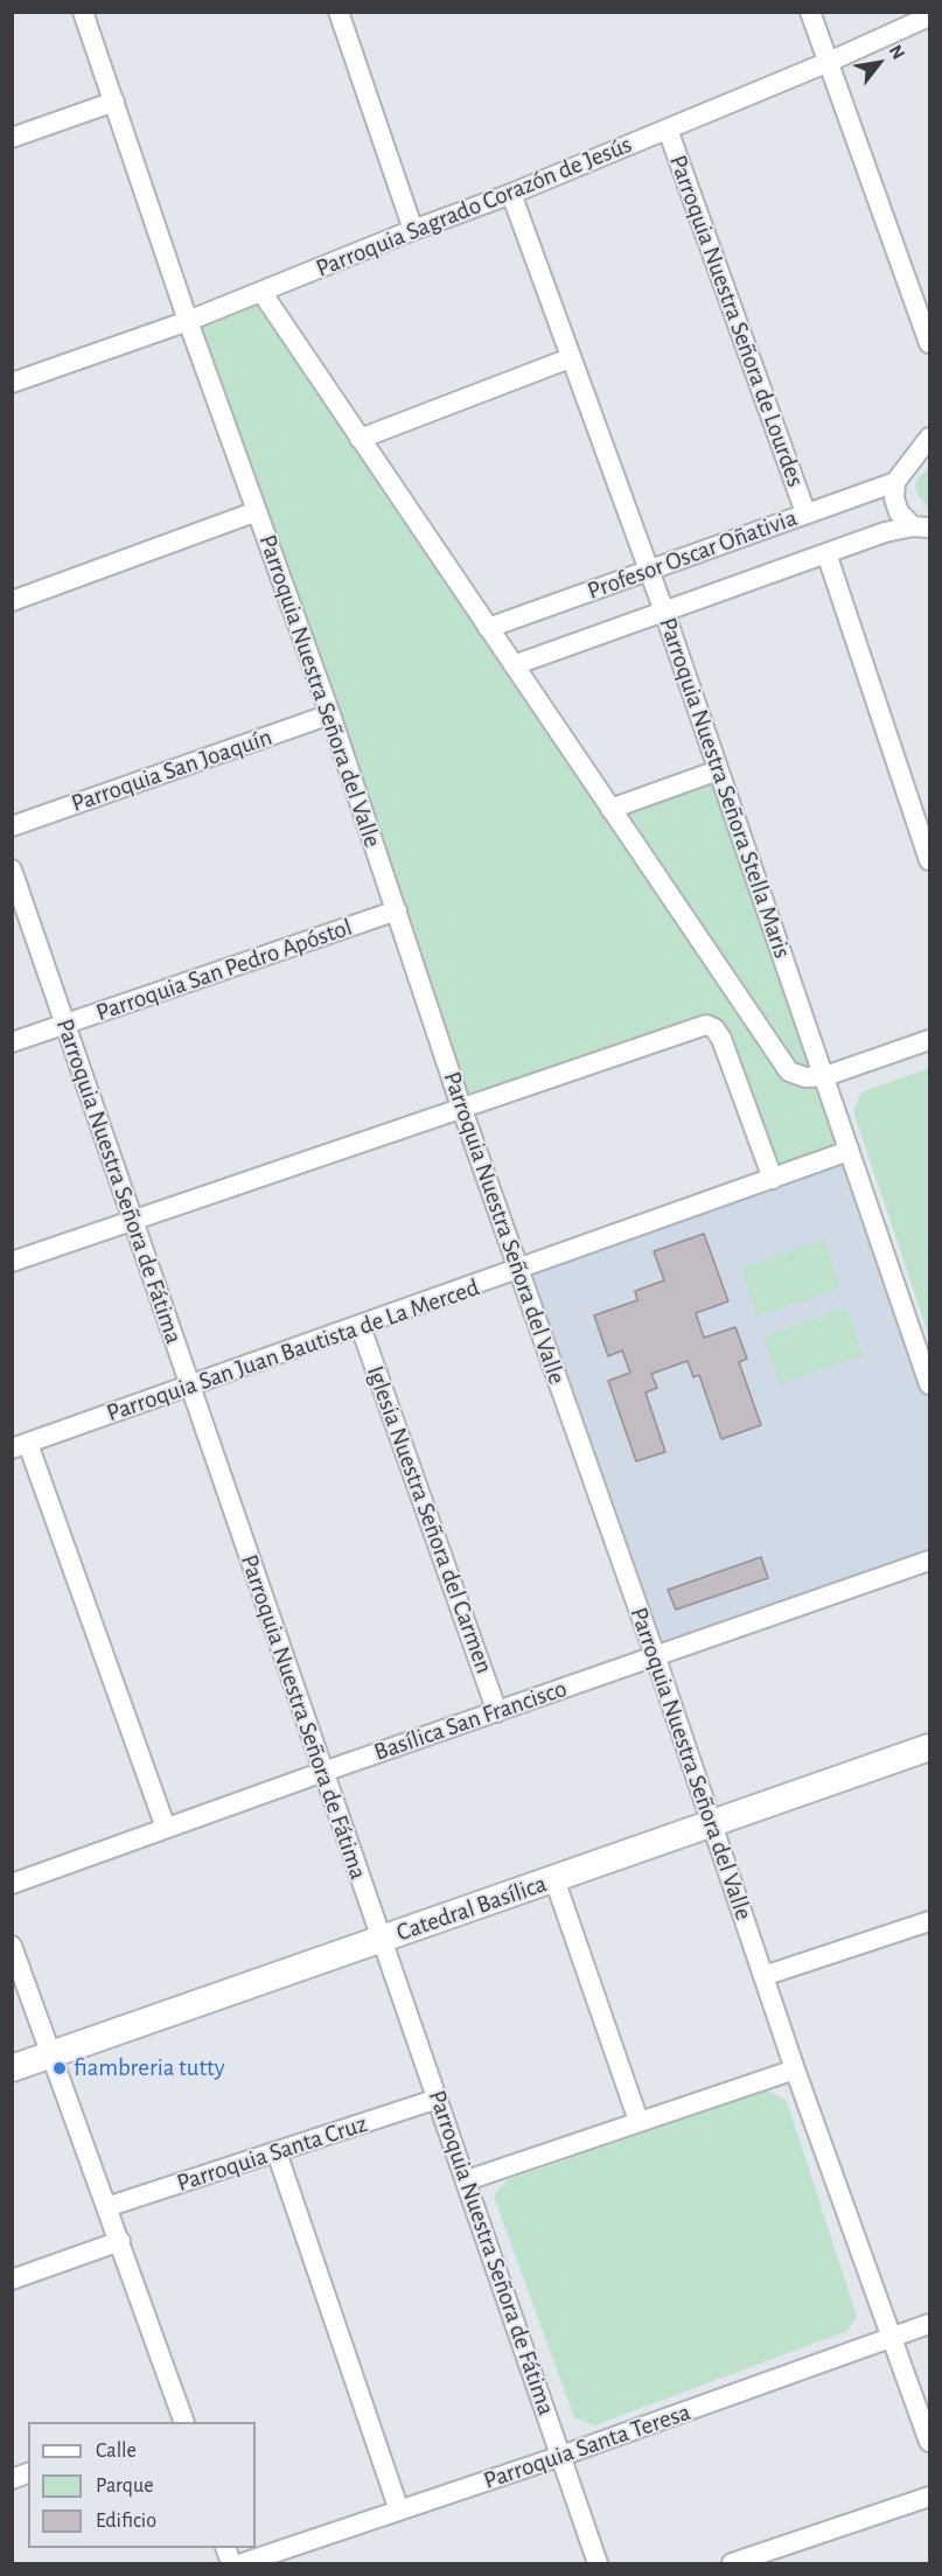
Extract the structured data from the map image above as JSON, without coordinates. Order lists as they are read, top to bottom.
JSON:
{
  "streets": {
    "main road": ["Catedral Basílica"],
    "street": [
      "Parroquia Sagrado Corazón de Jesús",
      "Parroquia Nuestra Señora de Lourdes",
      "Profesor Oscar Oñativia",
      "Parroquia Nuestra Señora del Valle",
      "Parroquia San Joaquín",
      "Parroquia Nuestra Señora Stella Maris",
      "Parroquia San Pedro Apóstol",
      "Parroquia Nuestra Señora de Fátima",
      "Parroquia San Juan Bautista de La Merced",
      "Iglesia Nuestra Señora del Carmen",
      "Basílica San Francisco",
      "Parroquia Santa Cruz",
      "Parroquia Santa Teresa"
    ]
  },
  "crossings": [
    ["Parroquia Sagrado Corazón de Jesús", "Parroquia Nuestra Señora de Lourdes"],
    ["Parroquia Sagrado Corazón de Jesús", "Parroquia Nuestra Señora del Valle"],
    ["Parroquia Sagrado Corazón de Jesús", "Parroquia Nuestra Señora Stella Maris"],
    ["Parroquia Nuestra Señora de Lourdes", "Profesor Oscar Oñativia"],
    ["Profesor Oscar Oñativia", "Parroquia Nuestra Señora Stella Maris"],
    ["Parroquia Nuestra Señora del Valle", "Parroquia San Joaquín"],
    ["Parroquia Nuestra Señora del Valle", "Parroquia San Pedro Apóstol"],
    ["Parroquia Nuestra Señora del Valle", "Parroquia San Juan Bautista de La Merced"],
    ["Parroquia Nuestra Señora del Valle", "Basílica San Francisco"],
    ["Parroquia Nuestra Señora del Valle", "Catedral Basílica"],
    ["Parroquia Nuestra Señora del Valle", "Parroquia Santa Teresa"],
    ["Parroquia Nuestra Señora Stella Maris", "Parroquia San Juan Bautista de La Merced"],
    ["Parroquia San Pedro Apóstol", "Parroquia Nuestra Señora de Fátima"],
    ["Parroquia Nuestra Señora de Fátima", "Parroquia San Juan Bautista de La Merced"],
    ["Parroquia Nuestra Señora de Fátima", "Basílica San Francisco"],
    ["Parroquia Nuestra Señora de Fátima", "Catedral Basílica"],
    ["Parroquia Nuestra Señora de Fátima", "Parroquia Santa Cruz"],
    ["Parroquia Nuestra Señora de Fátima", "Parroquia Santa Teresa"],
    ["Parroquia San Juan Bautista de La Merced", "Iglesia Nuestra Señora del Carmen"],
    ["Iglesia Nuestra Señora del Carmen", "Basílica San Francisco"]
  ],
  "places": ["fiambreria tutty"],
  "legend": ["Calle", "Parque", "Edificio"],
  "north": "top right"
}
